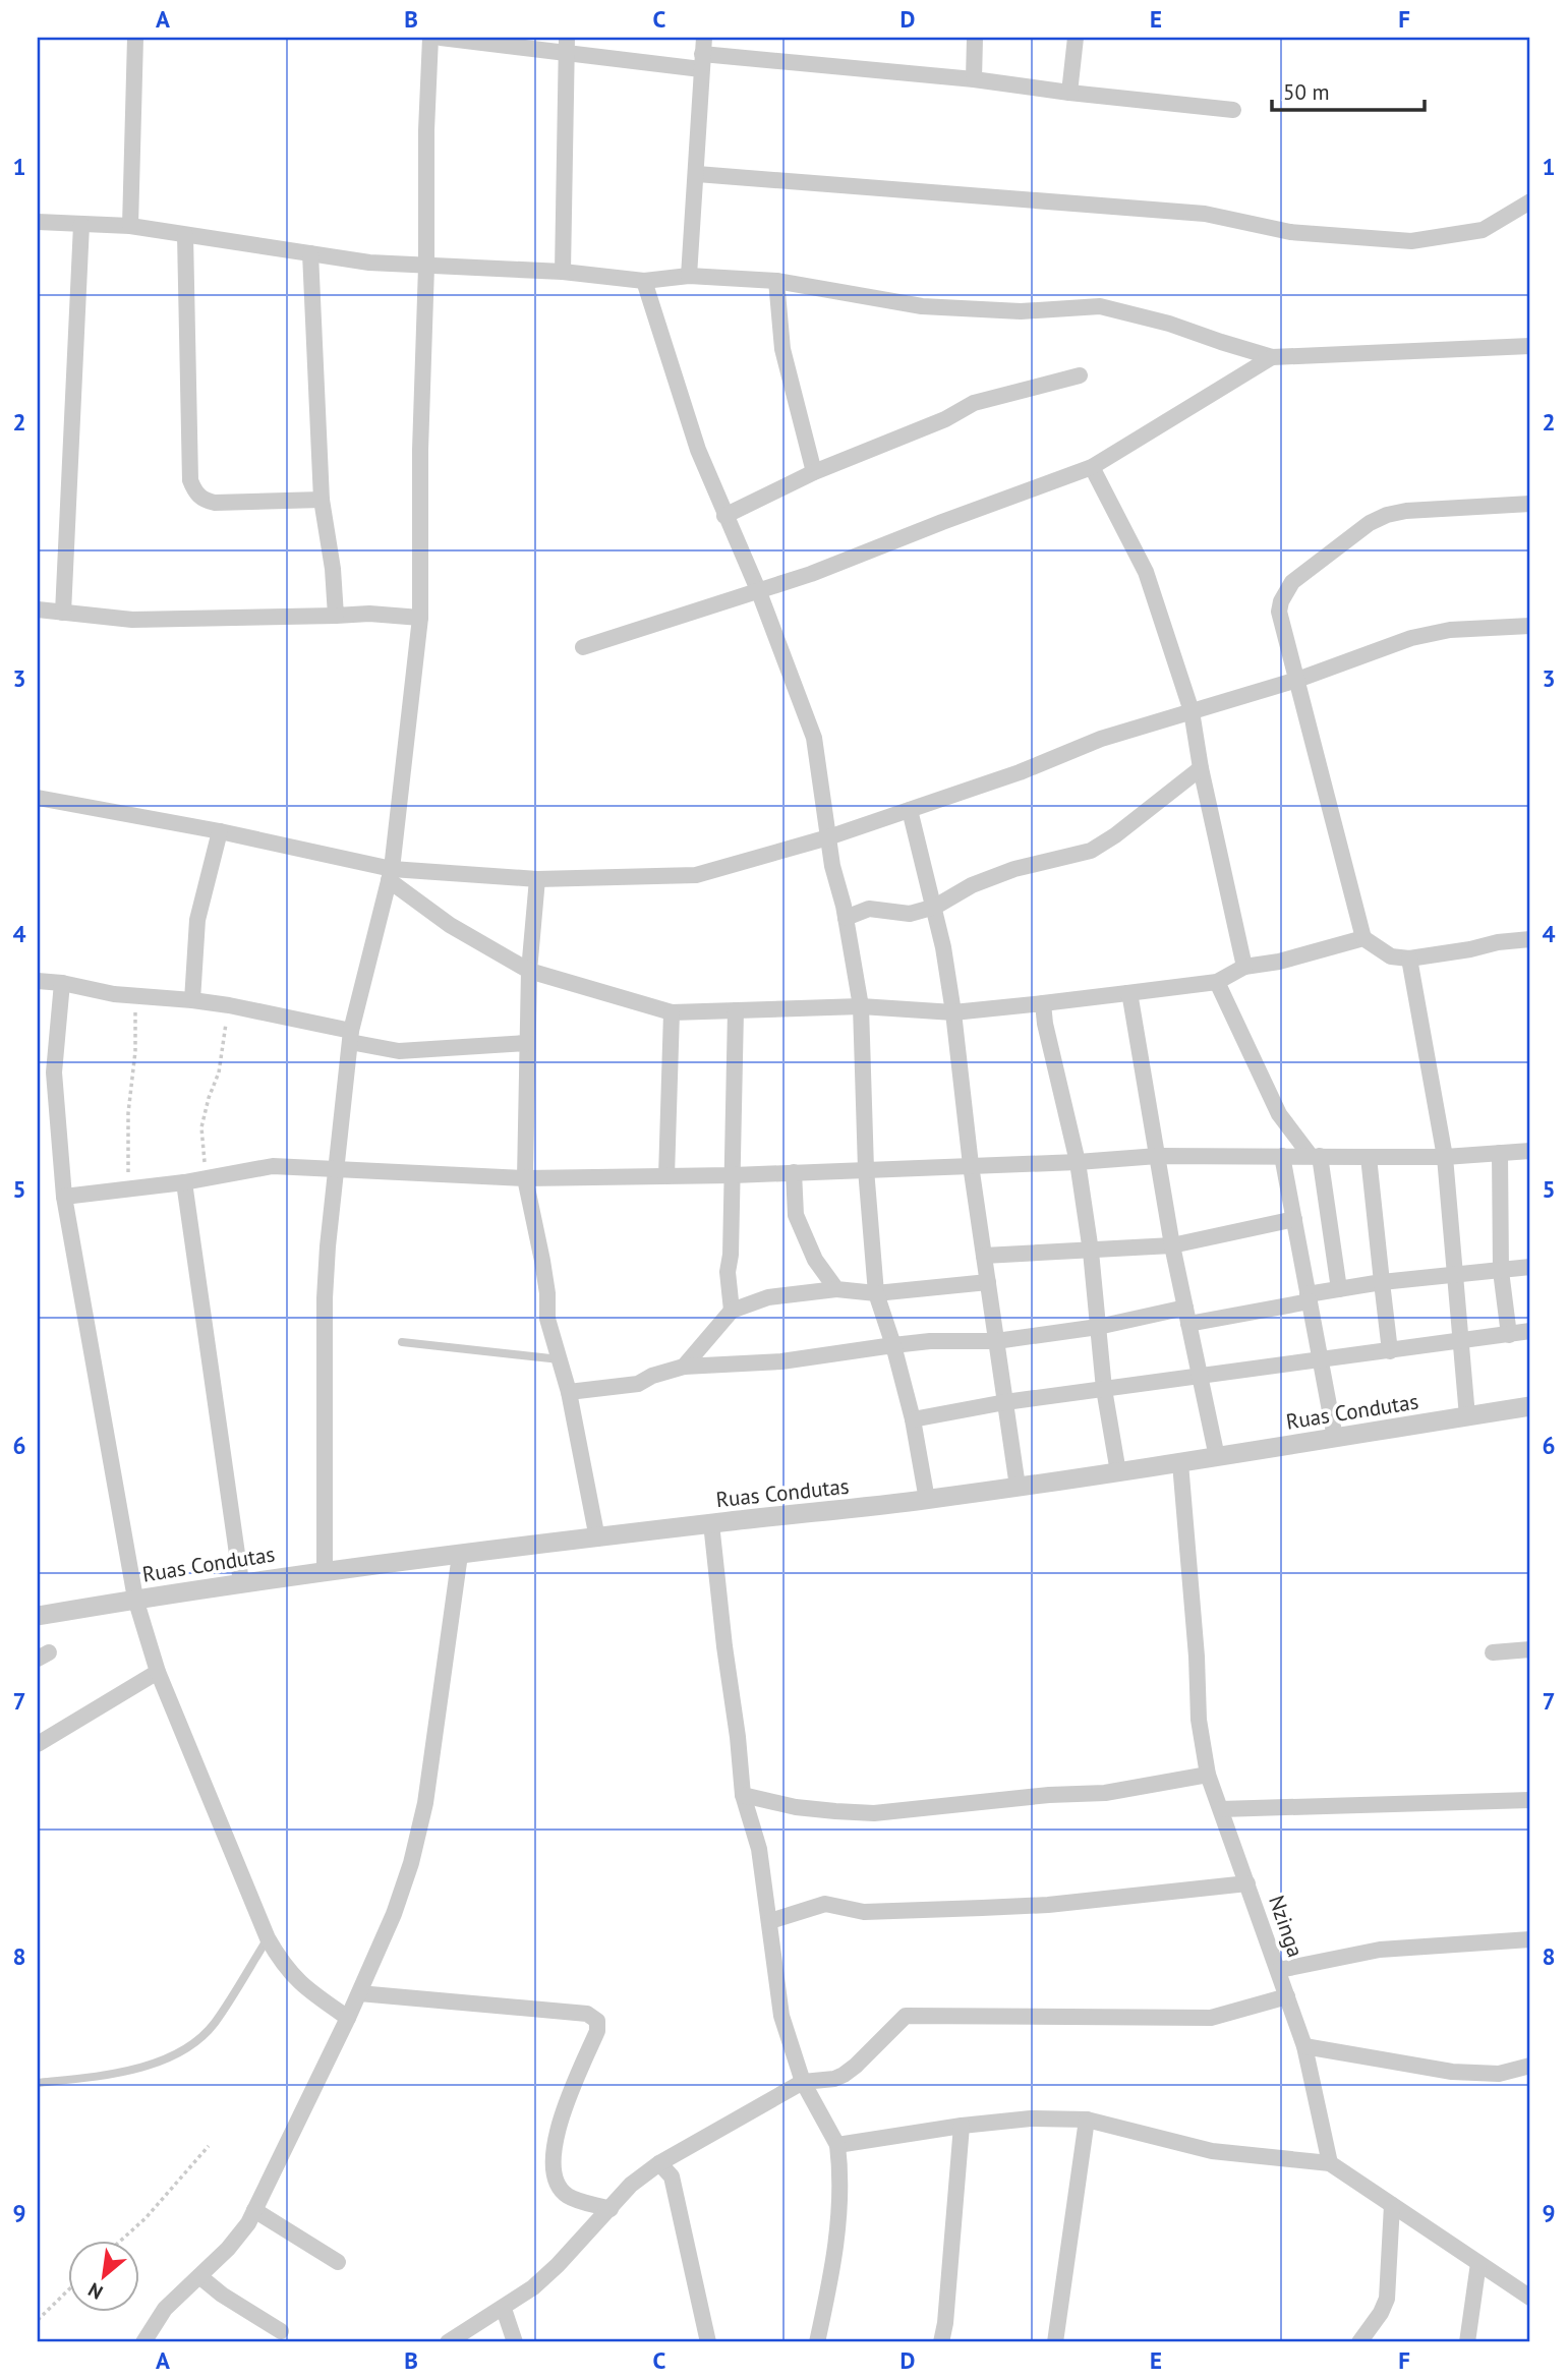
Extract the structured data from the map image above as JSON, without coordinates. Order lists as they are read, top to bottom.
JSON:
{
  "streets": {
    "street": ["Ruas Condutas", "Nzinga"]
  },
  "crossings": [
    ["Ruas Condutas", "Nzinga"]
  ],
  "scale_bar": "50 m",
  "north": "bottom left",
  "grid": {
    "columns": [
      "A",
      "B",
      "C",
      "D",
      "E",
      "F"
    ],
    "rows": [
      "1",
      "2",
      "3",
      "4",
      "5",
      "6",
      "7",
      "8",
      "9"
    ]
  }
}
